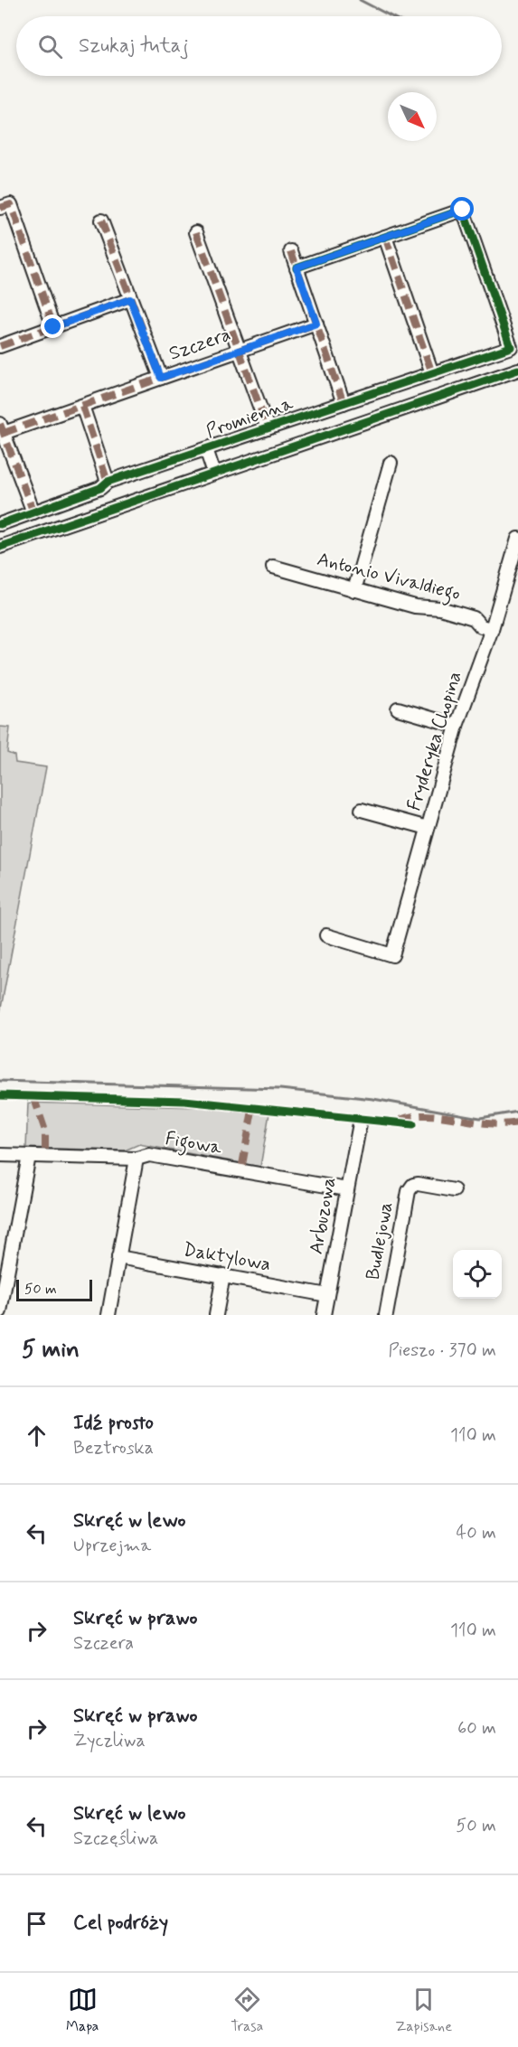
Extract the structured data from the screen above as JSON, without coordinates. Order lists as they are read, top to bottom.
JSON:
{
  "streets": {
    "street": [
      "Szczera",
      "Promienna",
      "Antonio Vivaldiego",
      "Fryderyka Chopina",
      "Figowa",
      "Arbuzowa",
      "Budlejowa",
      "Daktylowa"
    ]
  },
  "crossings": [
    ["Antonio Vivaldiego", "Fryderyka Chopina"],
    ["Figowa", "Arbuzowa"],
    ["Arbuzowa", "Daktylowa"]
  ],
  "scale_bar": "50 m",
  "north": "bottom right",
  "page": {
    "search": "Szukaj tutaj",
    "scale": "50 m",
    "heading": ["5 min", "Pieszo · 370 m"],
    "list": [
      ["Idź prosto", "Beztroska", "110 m"],
      ["Skręć w lewo", "Uprzejma", "40 m"],
      ["Skręć w prawo", "Szczera", "110 m"],
      ["Skręć w prawo", "Życzliwa", "60 m"],
      ["Skręć w lewo", "Szczęśliwa", "50 m"],
      "Cel podróży"
    ],
    "nav": ["Mapa", "Trasa", "Zapisane"]
  }
}
